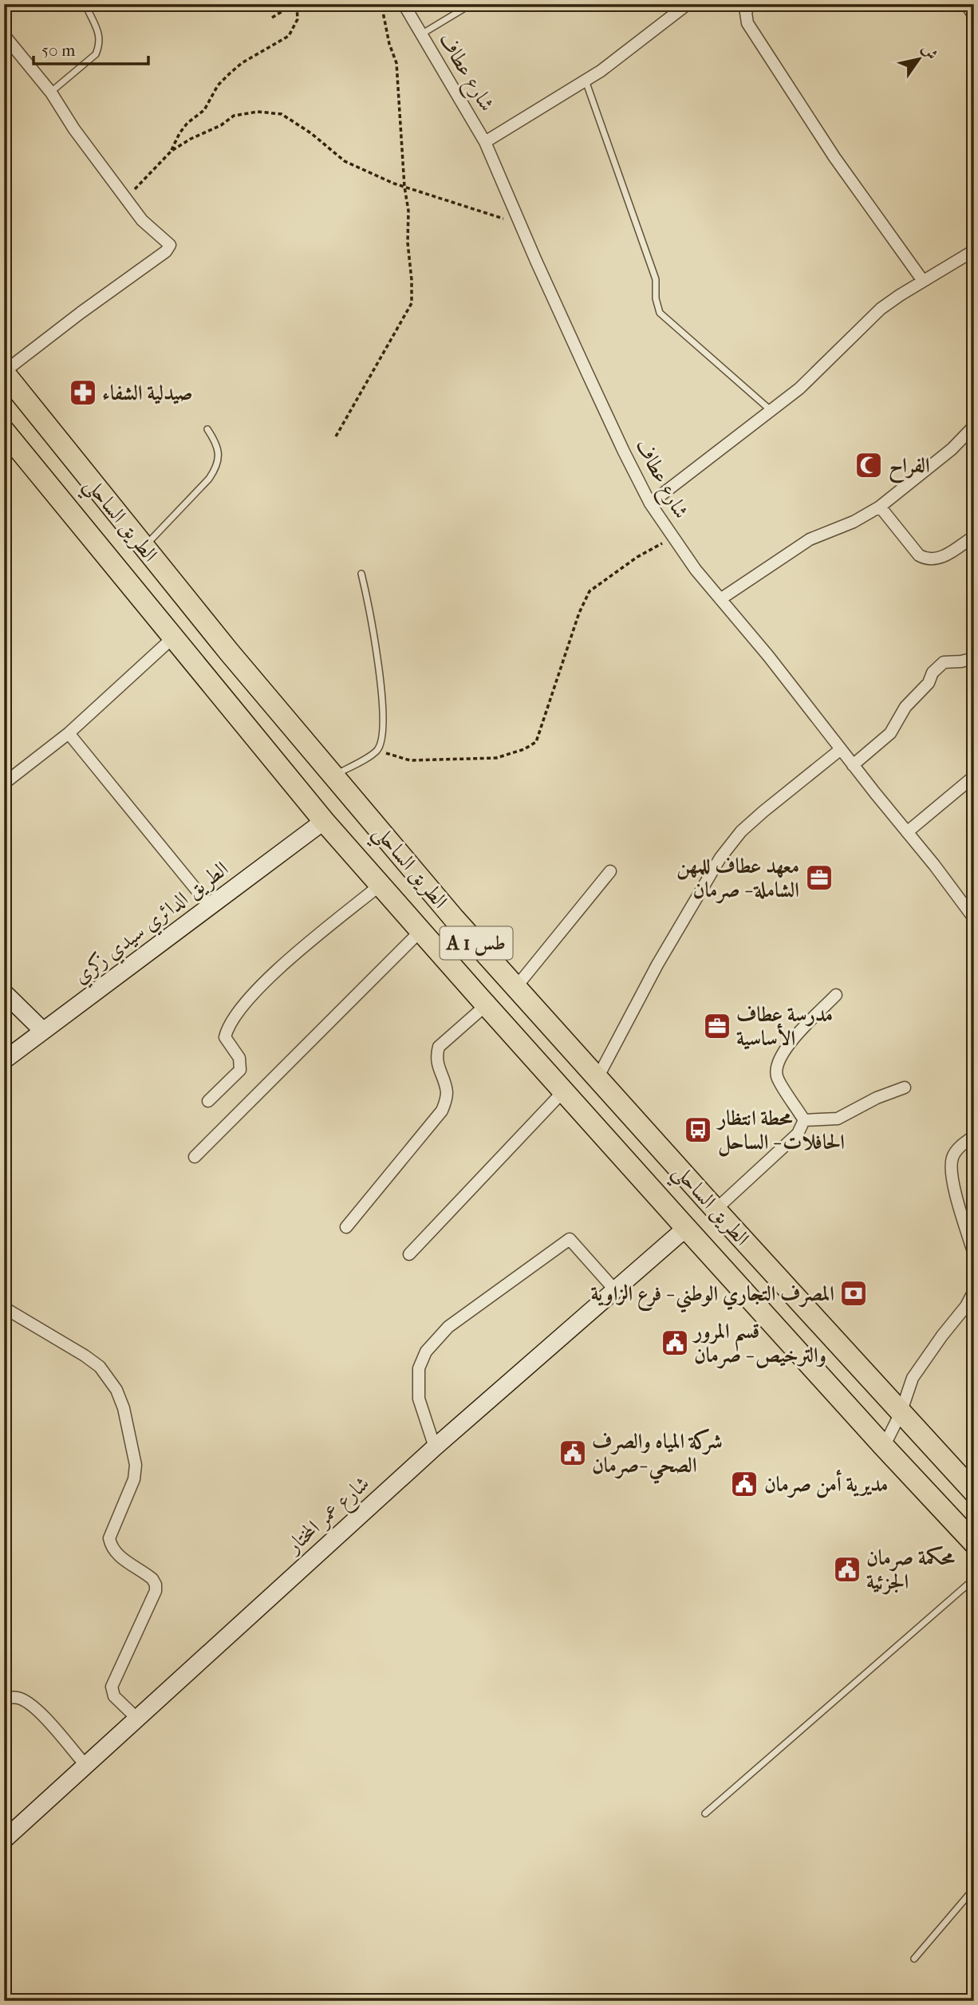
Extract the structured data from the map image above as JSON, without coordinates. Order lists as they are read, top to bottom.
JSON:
{
  "streets": {
    "highway": ["الطريق الساحلي", "A 1 طس"],
    "street": ["شارع عطاف", "الطريق الدائري سيدي زكري", "شارع عمر المختار"]
  },
  "crossings": [
    ["الطريق الساحلي", "الطريق الدائري سيدي زكري"],
    ["الطريق الساحلي", "شارع عمر المختار"]
  ],
  "places": {
    "pharmacy": ["صيدلية الشفاء"],
    "mosque": ["الفراح"],
    "office": ["معهد عطاف للمهن الشاملة - صرمان", "مدرسة عطاف الأساسية"],
    "bus stop": ["محطة انتظار الحافلات - الساحل"],
    "bank": ["المصرف التجاري الوطني - فرع الزاوية"],
    "public building": [
      "قسم المرور والترخيص - صرمان",
      "شركة المياه والصرف الصحي -صرمان",
      "مديرية أمن صرمان",
      "محكمة صرمان الجزئية"
    ]
  },
  "scale_bar": "50 m",
  "north": "top right"
}
